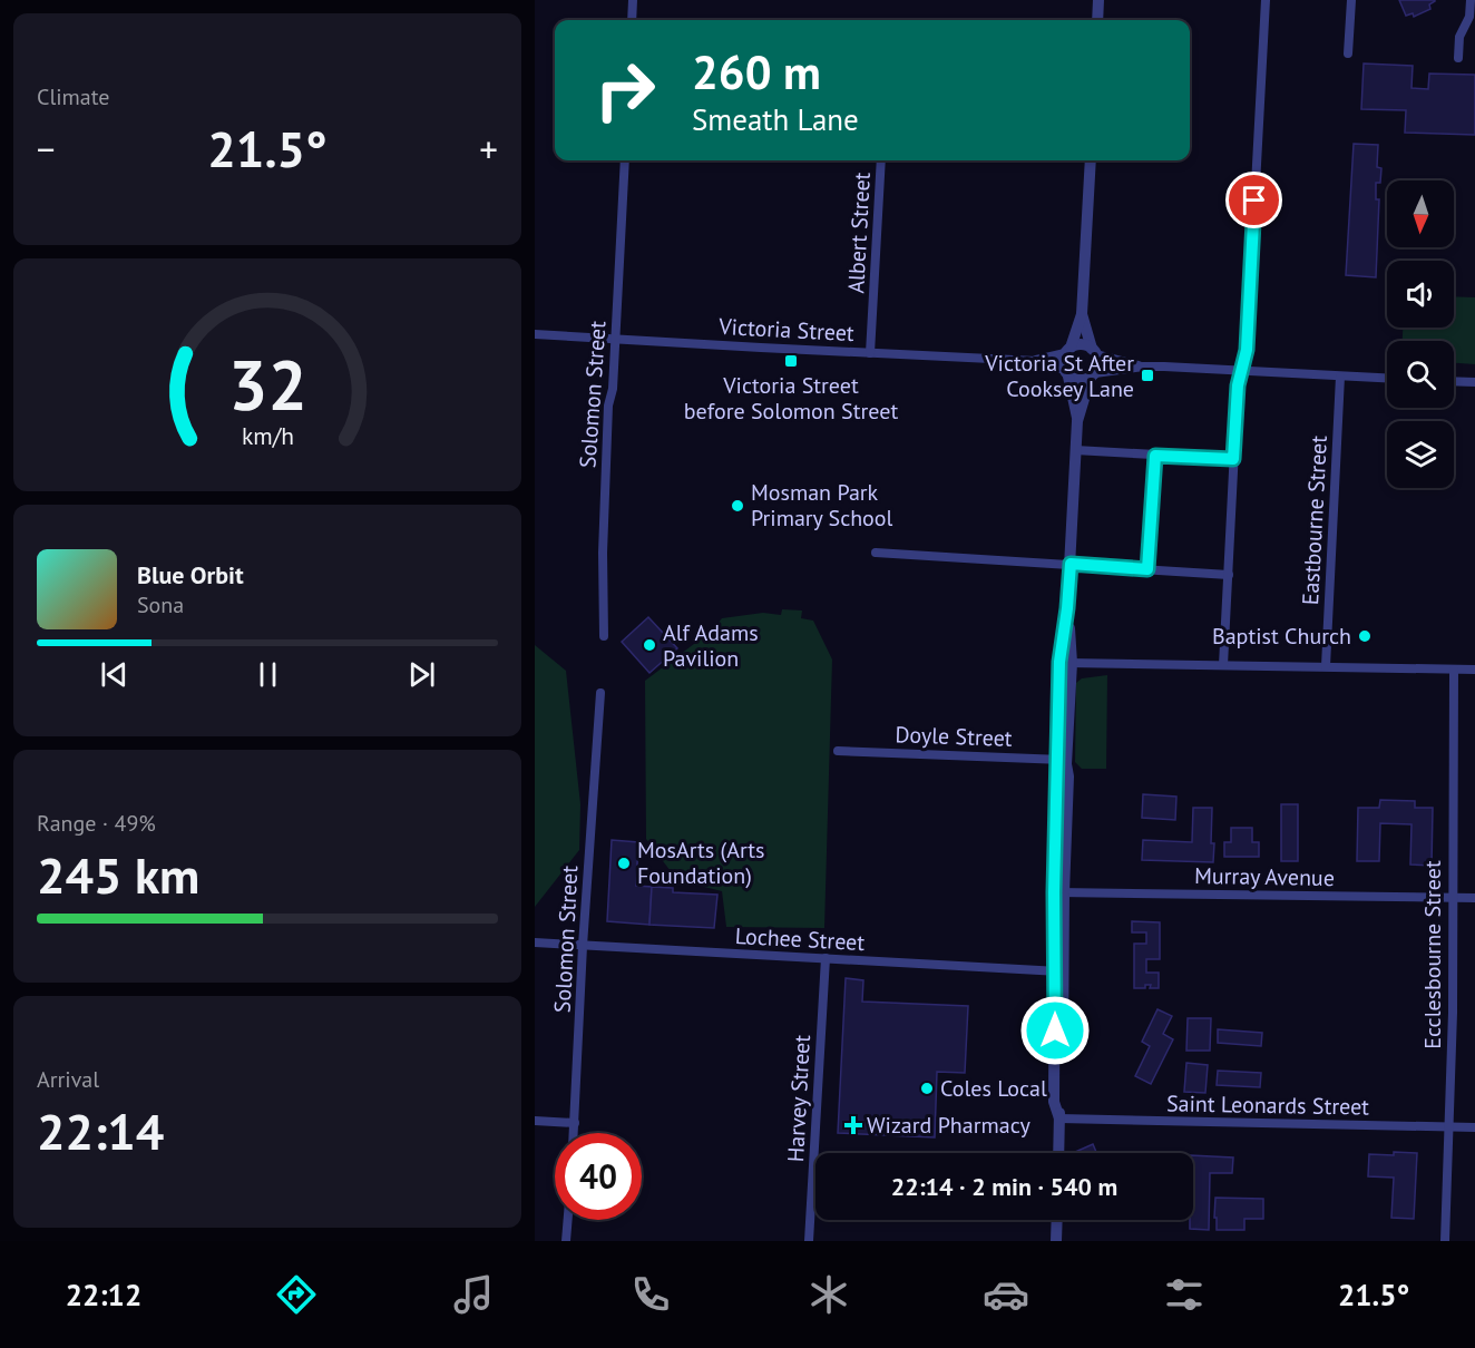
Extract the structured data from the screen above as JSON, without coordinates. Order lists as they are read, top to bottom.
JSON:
{
  "streets": {
    "street": [
      "Albert Street",
      "Victoria Street",
      "Solomon Street",
      "Eastbourne Street",
      "Doyle Street",
      "Murray Avenue",
      "Lochee Street",
      "Ecclesbourne Street",
      "Harvey Street",
      "Saint Leonards Street"
    ]
  },
  "crossings": [
    ["Albert Street", "Victoria Street"],
    ["Victoria Street", "Solomon Street"],
    ["Solomon Street", "Lochee Street"],
    ["Murray Avenue", "Ecclesbourne Street"],
    ["Lochee Street", "Harvey Street"],
    ["Ecclesbourne Street", "Saint Leonards Street"]
  ],
  "places": {
    "transit": ["Victoria Street before Solomon Street", "Victoria St After Cooksey Lane"],
    "other": [
      "Mosman Park Primary School",
      "Baptist Church",
      "Alf Adams Pavilion",
      "MosArts (Arts Foundation)",
      "Coles Local"
    ],
    "health": ["Wizard Pharmacy"]
  },
  "north": "bottom",
  "page": {
    "tile": [
      "Climate",
      ["Range · 49%", "245 km"],
      ["Arrival", "22:14"]
    ],
    "turn": ["260 m", "Smeath Lane"],
    "heat": ["−", "21.5°", "+"],
    "song": ["Blue Orbit", "Sona"],
    "limit": "40",
    "trip": "22:14 · 2 min · 540 m",
    "tabs": ["22:12", "21.5°"],
    "gauge": ["32", "km/h"]
  }
}
